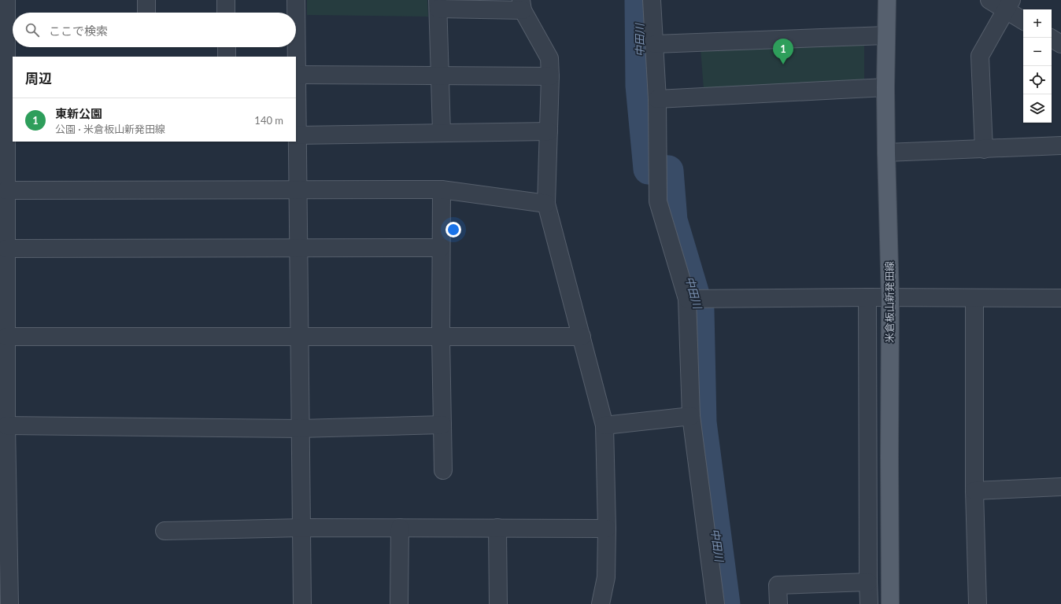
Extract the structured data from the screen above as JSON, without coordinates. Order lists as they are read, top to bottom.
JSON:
{
  "streets": {
    "main road": ["米倉板山新発田線"]
  },
  "water": ["中田川"],
  "page": {
    "map_buttons": ["+", "−"],
    "search": "ここで検索",
    "pins": "1",
    "heading": "周辺",
    "list": [
      {
        "mark": "1",
        "name": "東新公園",
        "note": "公園 · 米倉板山新発田線",
        "value": "140 m"
      }
    ]
  }
}
